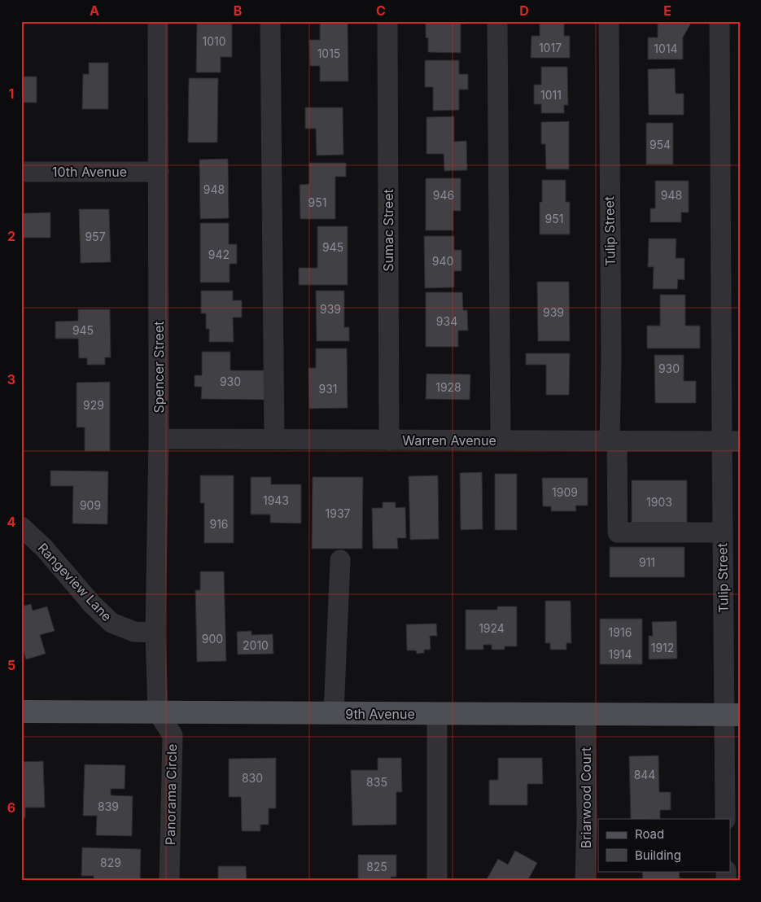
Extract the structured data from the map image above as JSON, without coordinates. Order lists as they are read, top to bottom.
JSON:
{
  "streets": {
    "main road": ["9th Avenue"],
    "street": [
      "10th Avenue",
      "Sumac Street",
      "Tulip Street",
      "Spencer Street",
      "Warren Avenue",
      "Rangeview Lane",
      "Panorama Circle",
      "Briarwood Court"
    ]
  },
  "crossings": [
    ["10th Avenue", "Spencer Street"],
    ["Sumac Street", "Warren Avenue"],
    ["Tulip Street", "Warren Avenue"],
    ["Tulip Street", "9th Avenue"],
    ["Spencer Street", "Warren Avenue"],
    ["Spencer Street", "Rangeview Lane"],
    ["Spencer Street", "9th Avenue"],
    ["Spencer Street", "Panorama Circle"],
    ["9th Avenue", "Panorama Circle"],
    ["9th Avenue", "Briarwood Court"]
  ],
  "house_numbers": [
    "1010",
    "1017",
    "1014",
    "1015",
    "1011",
    "954",
    "948",
    "946",
    "948",
    "951",
    "951",
    "957",
    "945",
    "942",
    "940",
    "939",
    "939",
    "934",
    "945",
    "930",
    "930",
    "1928",
    "931",
    "929",
    "1909",
    "1943",
    "1903",
    "909",
    "1937",
    "916",
    "911",
    "1924",
    "1916",
    "900",
    "2010",
    "1912",
    "1914",
    "844",
    "830",
    "835",
    "839",
    "829",
    "825"
  ],
  "legend": ["Road", "Building"],
  "grid": {
    "columns": [
      "A",
      "B",
      "C",
      "D",
      "E"
    ],
    "rows": [
      "1",
      "2",
      "3",
      "4",
      "5",
      "6"
    ]
  }
}
